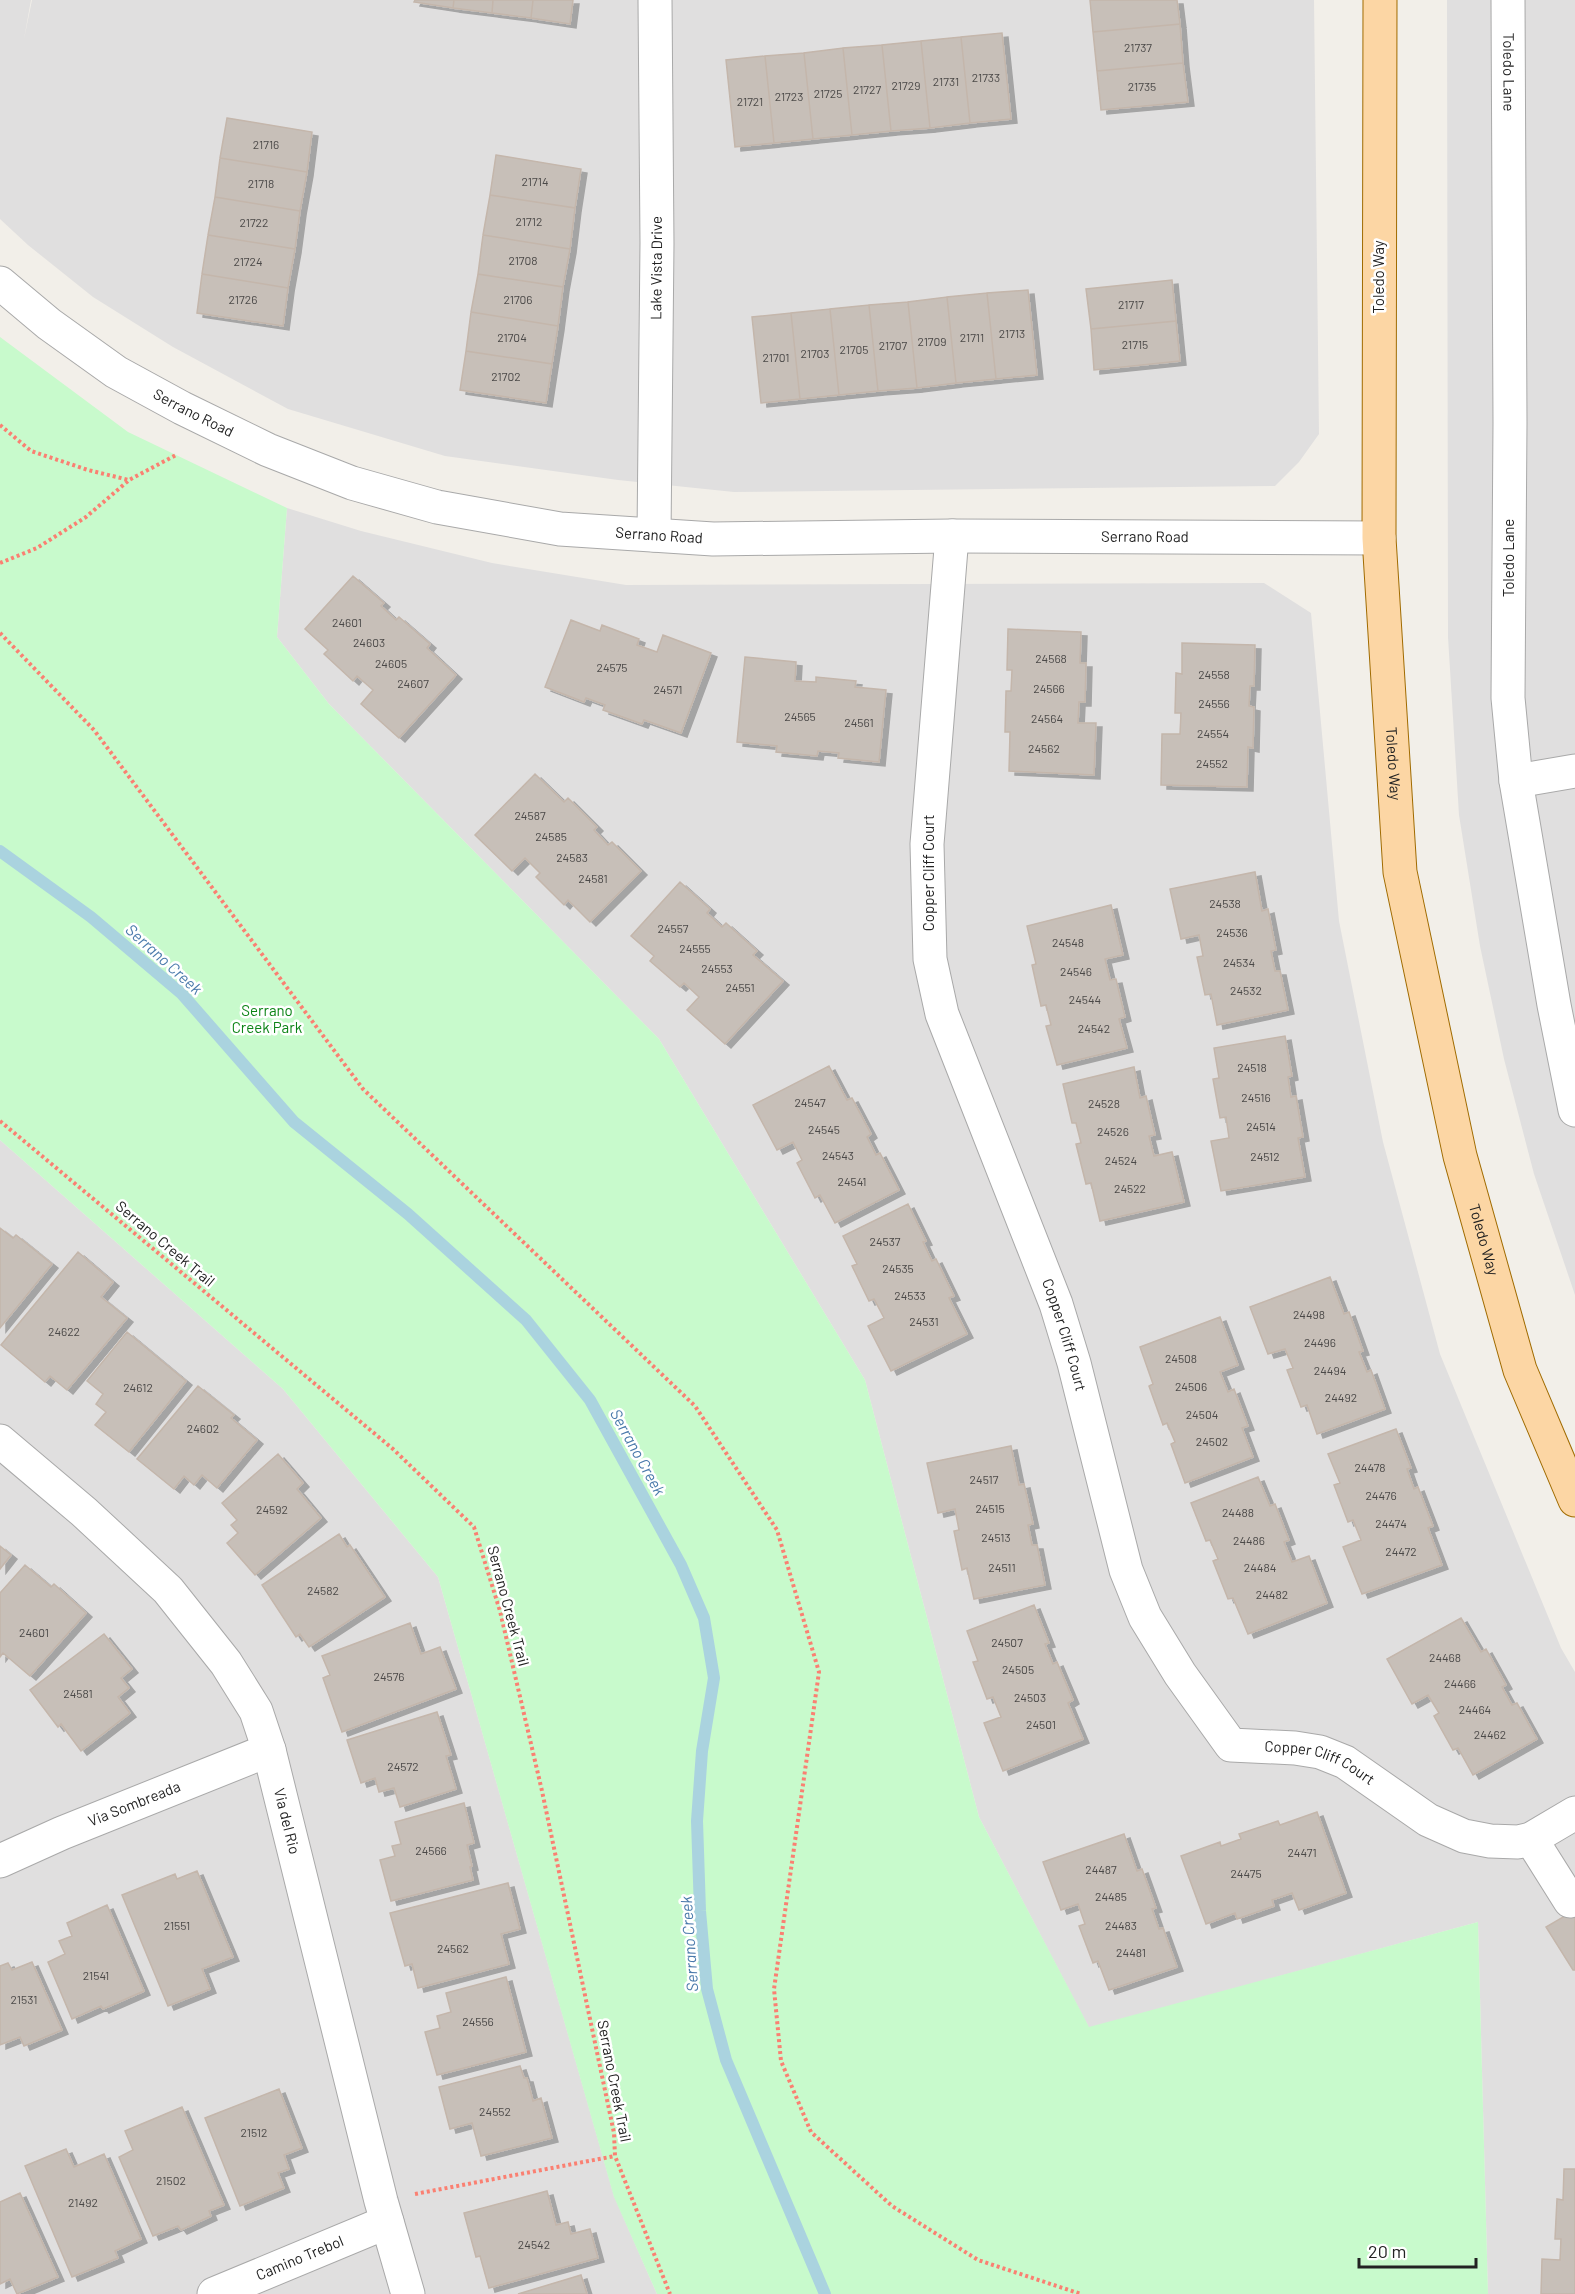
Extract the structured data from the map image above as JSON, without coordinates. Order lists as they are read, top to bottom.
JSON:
{
  "streets": {
    "main road": ["Toledo Way"],
    "street": [
      "Toledo Lane",
      "Lake Vista Drive",
      "Serrano Road",
      "Copper Cliff Court",
      "Via Sombreada",
      "Via del Rio",
      "Camino Trebol"
    ],
    "path": ["Serrano Creek Trail"]
  },
  "crossings": [
    ["Lake Vista Drive", "Serrano Road"],
    ["Toledo Way", "Serrano Road"],
    ["Serrano Road", "Copper Cliff Court"],
    ["Via Sombreada", "Via del Rio"],
    ["Via del Rio", "Camino Trebol"]
  ],
  "water": ["Serrano Creek"],
  "parks": ["Serrano Creek Park"],
  "house_numbers": [
    "21737",
    "21733",
    "21731",
    "21729",
    "21735",
    "21727",
    "21725",
    "21723",
    "21721",
    "21716",
    "21714",
    "21718",
    "21712",
    "21722",
    "21708",
    "21724",
    "21726",
    "21706",
    "21717",
    "21713",
    "21704",
    "21711",
    "21709",
    "21715",
    "21707",
    "21705",
    "21703",
    "21701",
    "21702",
    "24601",
    "24603",
    "24568",
    "24605",
    "24575",
    "24558",
    "24607",
    "24566",
    "24571",
    "24556",
    "24565",
    "24564",
    "24561",
    "24554",
    "24562",
    "24552",
    "24587",
    "24585",
    "24583",
    "24581",
    "24538",
    "24557",
    "24536",
    "24548",
    "24555",
    "24534",
    "24553",
    "24546",
    "24551",
    "24532",
    "24544",
    "24542",
    "24518",
    "24516",
    "24547",
    "24528",
    "24514",
    "24545",
    "24526",
    "24543",
    "24512",
    "24524",
    "24541",
    "24522",
    "24537",
    "24535",
    "24533",
    "24498",
    "24531",
    "24622",
    "24496",
    "24508",
    "24494",
    "24506",
    "24612",
    "24492",
    "24504",
    "24602",
    "24502",
    "24478",
    "24517",
    "24476",
    "24515",
    "24592",
    "24488",
    "24474",
    "24513",
    "24486",
    "24472",
    "24511",
    "24484",
    "24582",
    "24482",
    "24601",
    "24507",
    "24468",
    "24505",
    "24576",
    "24466",
    "24581",
    "24503",
    "24464",
    "24501",
    "24462",
    "24572",
    "24566",
    "24471",
    "24487",
    "24475",
    "24485",
    "21551",
    "24483",
    "24562",
    "24481",
    "21541",
    "21531",
    "24556",
    "24552",
    "21512",
    "21502",
    "21492",
    "24542"
  ],
  "scale_bar": "20 m"
}
